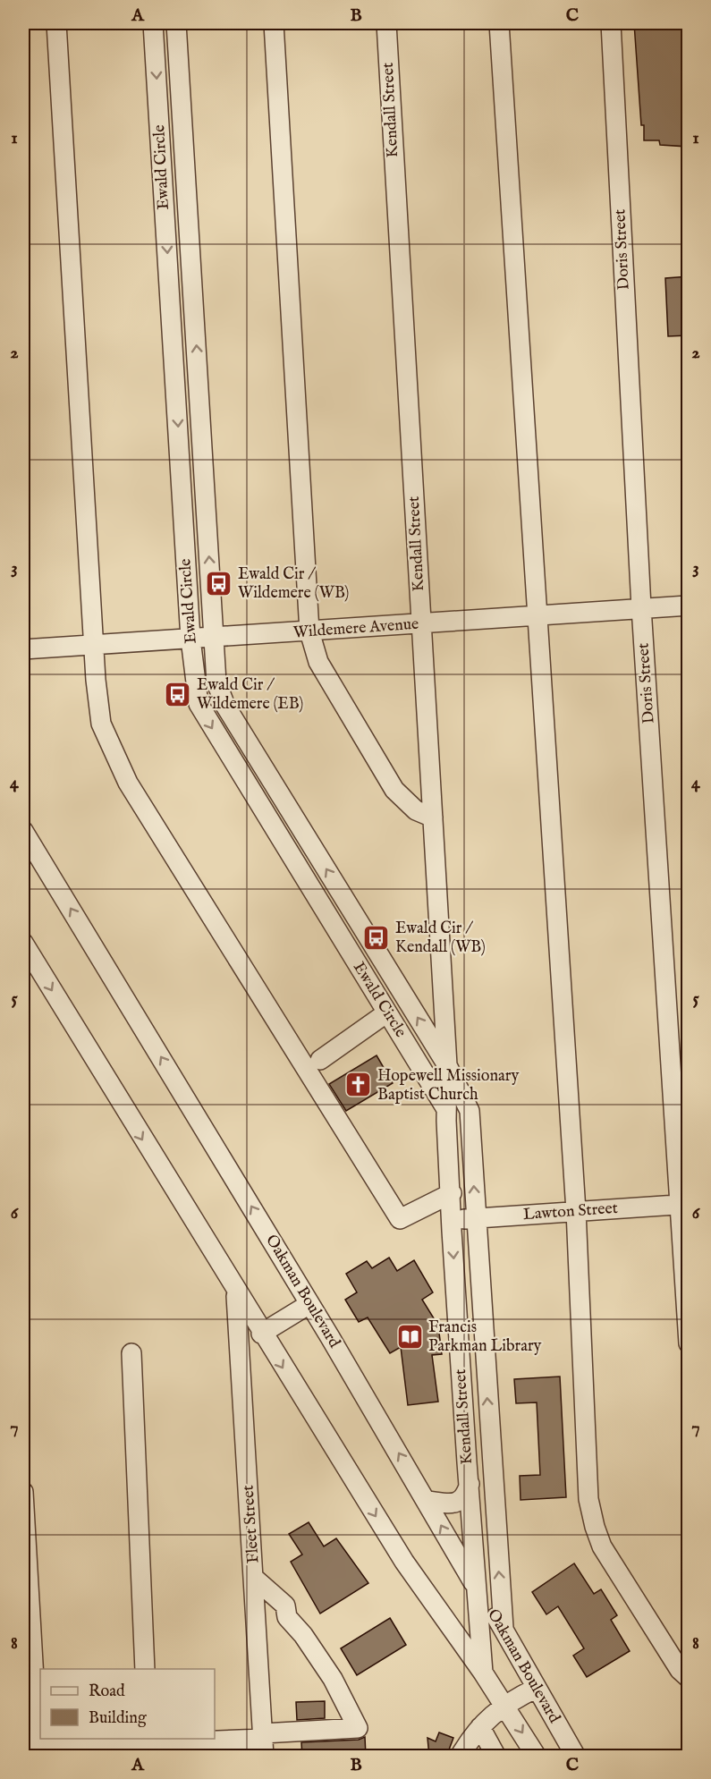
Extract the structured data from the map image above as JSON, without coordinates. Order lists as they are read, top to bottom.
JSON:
{
  "streets": {
    "street": [
      "Kendall Street",
      "Ewald Circle",
      "Doris Street",
      "Wildemere Avenue",
      "Lawton Street",
      "Oakman Boulevard",
      "Fleet Street"
    ]
  },
  "crossings": [
    ["Kendall Street", "Ewald Circle"],
    ["Kendall Street", "Wildemere Avenue"],
    ["Kendall Street", "Lawton Street"],
    ["Kendall Street", "Oakman Boulevard"],
    ["Ewald Circle", "Wildemere Avenue"],
    ["Doris Street", "Wildemere Avenue"],
    ["Doris Street", "Lawton Street"]
  ],
  "places": {
    "bus stop": ["Ewald Cir / Wildemere (WB)", "Ewald Cir / Wildemere (EB)", "Ewald Cir / Kendall (WB)"],
    "church": ["Hopewell Missionary Baptist Church"],
    "library": ["Francis Parkman Library"]
  },
  "legend": ["Road", "Building"],
  "grid": {
    "columns": ["A", "B", "C"],
    "rows": [
      "1",
      "2",
      "3",
      "4",
      "5",
      "6",
      "7",
      "8"
    ]
  }
}
